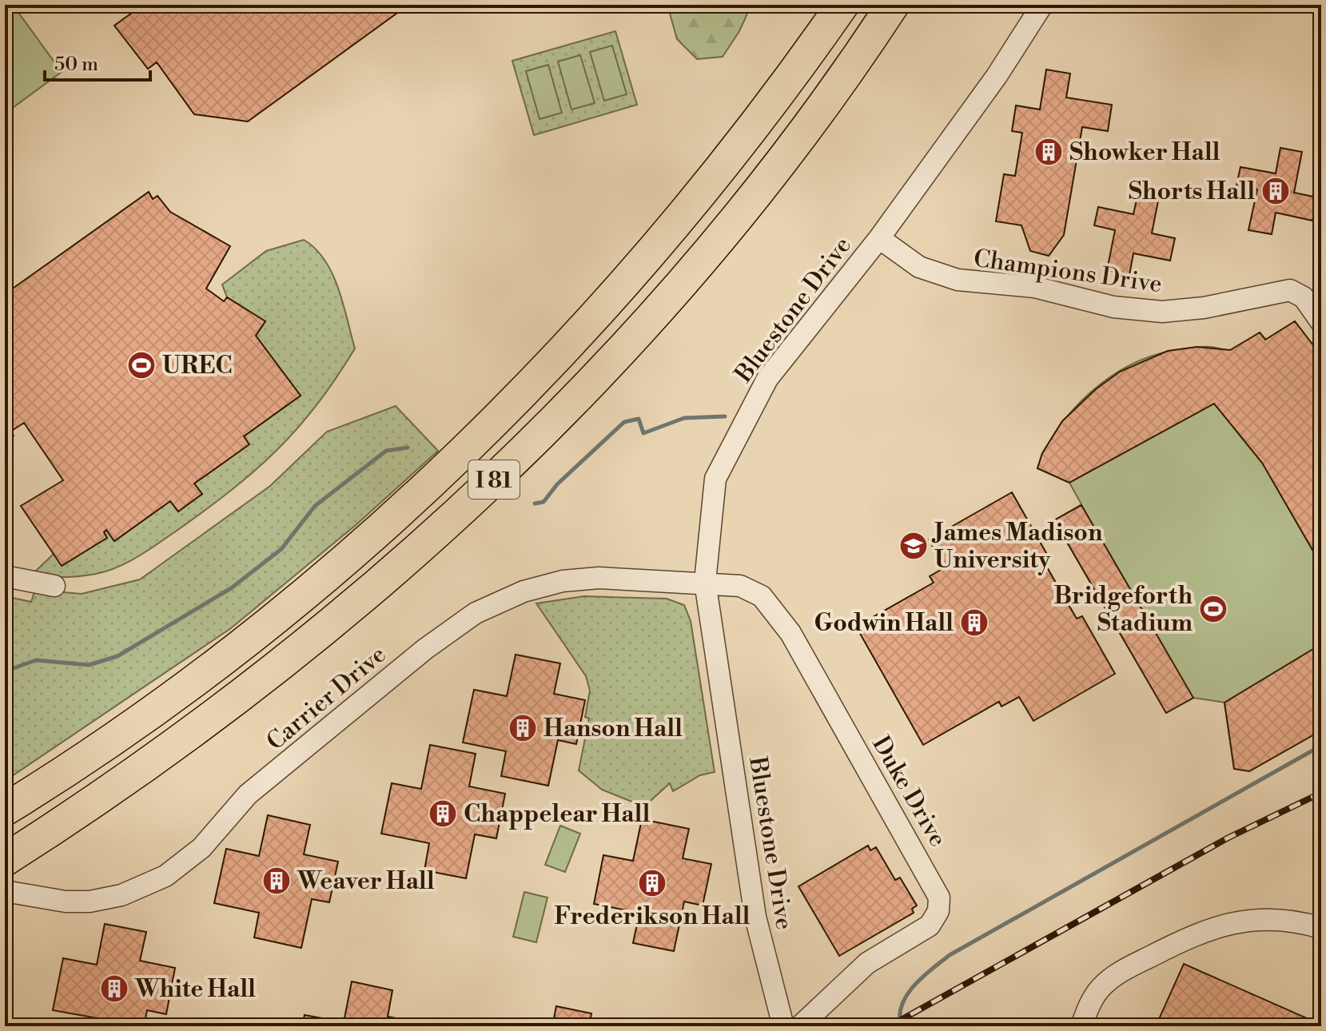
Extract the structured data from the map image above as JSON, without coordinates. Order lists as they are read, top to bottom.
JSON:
{
  "streets": {
    "highway": ["I 81"],
    "street": [
      "Champions Drive",
      "Bluestone Drive",
      "Carrier Drive",
      "Duke Drive"
    ]
  },
  "crossings": [
    ["Champions Drive", "Bluestone Drive"],
    ["Bluestone Drive", "Carrier Drive"],
    ["Bluestone Drive", "Duke Drive"],
    ["Carrier Drive", "Duke Drive"]
  ],
  "places": {
    "building": [
      "Showker Hall",
      "Shorts Hall",
      "Godwin Hall",
      "Hanson Hall",
      "Chappelear Hall",
      "Weaver Hall",
      "Frederikson Hall",
      "White Hall"
    ],
    "sports": ["UREC", "Bridgeforth Stadium"],
    "school or university": ["James Madison University"]
  },
  "scale_bar": "50 m"
}
